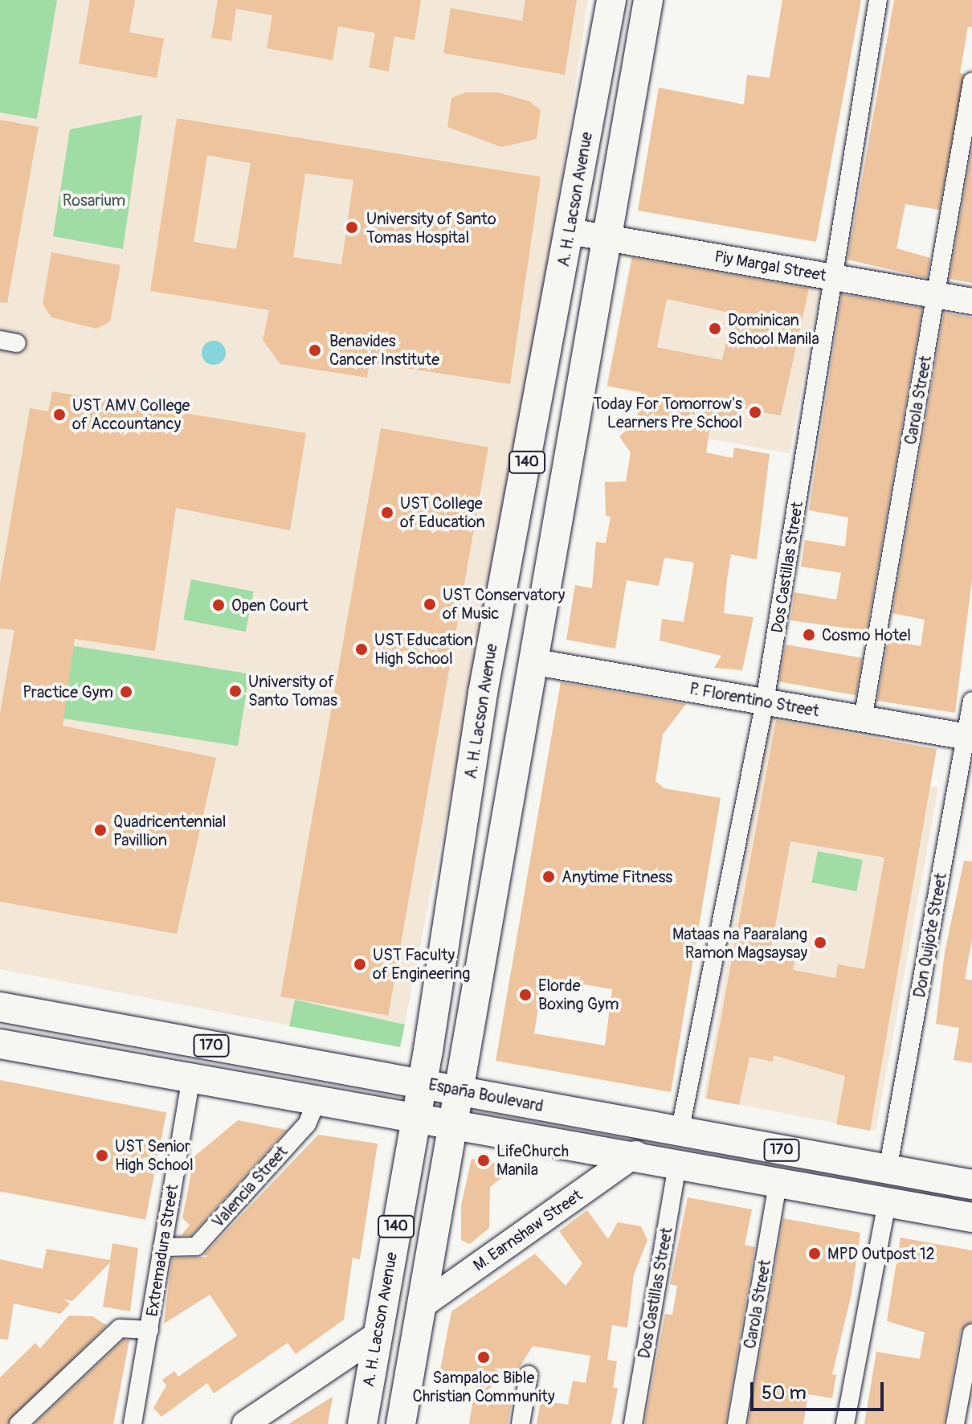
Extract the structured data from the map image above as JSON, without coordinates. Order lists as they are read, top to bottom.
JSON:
{
  "streets": {
    "main road": [
      "A. H. Lacson Avenue",
      "140",
      "170",
      "España Boulevard"
    ],
    "street": [
      "Piy Margal Street",
      "Carola Street",
      "Dos Castillas Street",
      "P. Florentino Street",
      "Don Quijote Street",
      "Valencia Street",
      "M. Earnshaw Street",
      "Extremadura Street"
    ]
  },
  "crossings": [
    ["A. H. Lacson Avenue", "Piy Margal Street"],
    ["A. H. Lacson Avenue", "España Boulevard"],
    ["Piy Margal Street", "Carola Street"],
    ["Piy Margal Street", "140"],
    ["Piy Margal Street", "Dos Castillas Street"],
    ["Carola Street", "P. Florentino Street"],
    ["Carola Street", "España Boulevard"],
    ["140", "P. Florentino Street"],
    ["140", "España Boulevard"],
    ["140", "M. Earnshaw Street"],
    ["Dos Castillas Street", "P. Florentino Street"],
    ["Dos Castillas Street", "España Boulevard"],
    ["P. Florentino Street", "Don Quijote Street"],
    ["Don Quijote Street", "España Boulevard"],
    ["España Boulevard", "Valencia Street"],
    ["España Boulevard", "M. Earnshaw Street"],
    ["España Boulevard", "Extremadura Street"],
    ["Valencia Street", "Extremadura Street"]
  ],
  "parks": ["Rosarium"],
  "places": [
    "University of Santo Tomas Hospital",
    "Dominican School Manila",
    "Benavides Cancer Institute",
    "Today For Tomorrow's Learners Pre School",
    "UST AMV College of Accountancy",
    "UST College of Education",
    "UST Conservatory of Music",
    "Open Court",
    "Cosmo Hotel",
    "UST Education High School",
    "University of Santo Tomas",
    "Practice Gym",
    "Quadricentennial Pavillion",
    "Anytime Fitness",
    "Mataas na Paaralang Ramon Magsaysay",
    "UST Faculty of Engineering",
    "Elorde Boxing Gym",
    "UST Senior High School",
    "LifeChurch Manila",
    "MPD Outpost 12",
    "Sampaloc Bible Christian Community"
  ],
  "scale_bar": "50 m"
}
